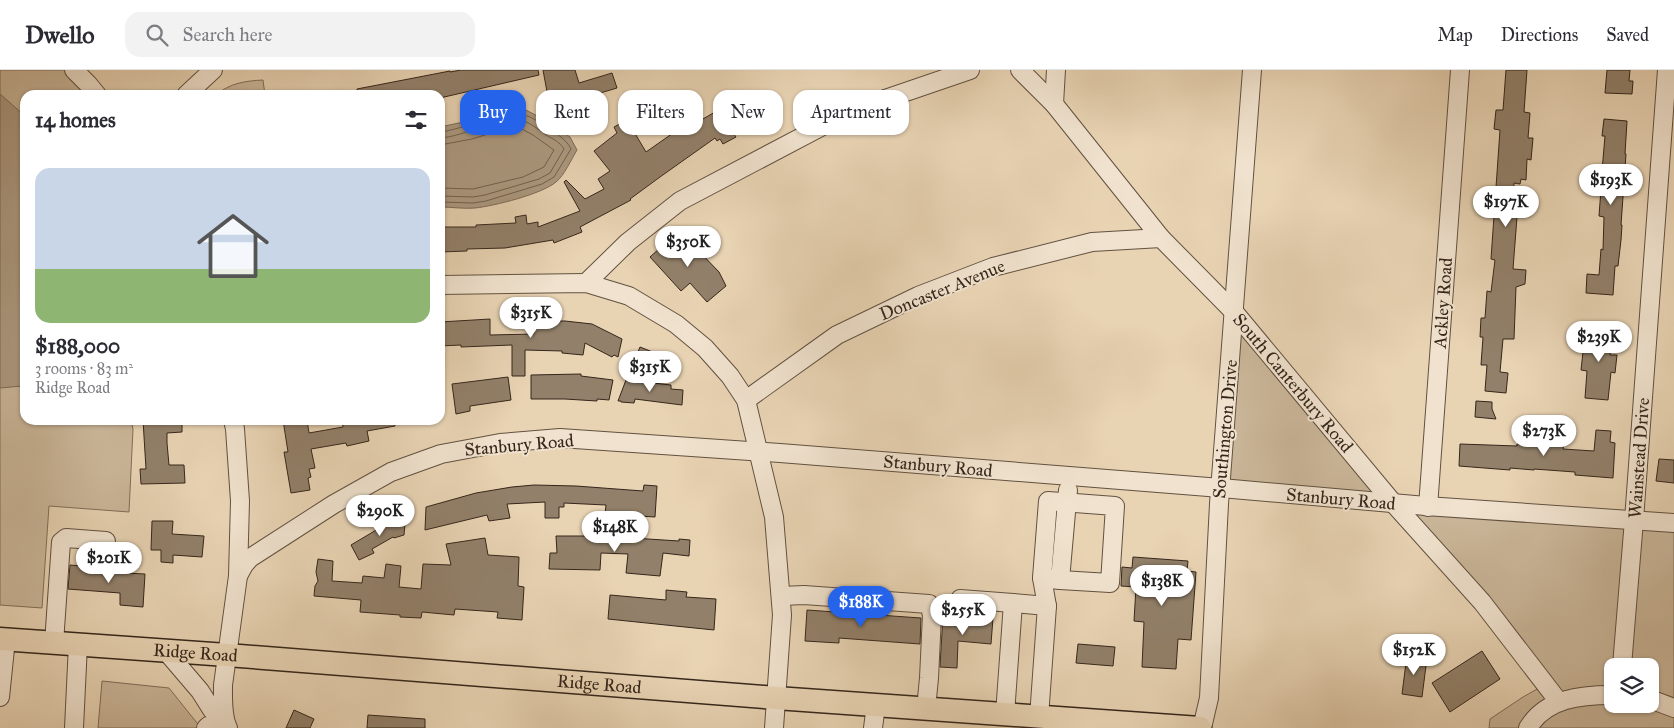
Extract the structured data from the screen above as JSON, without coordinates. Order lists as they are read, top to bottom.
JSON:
{
  "streets": {
    "main road": ["Ridge Road"],
    "street": [
      "Doncaster Avenue",
      "Ackley Road",
      "South Canterbury Road",
      "Southington Drive",
      "Stanbury Road",
      "Wainstead Drive"
    ]
  },
  "crossings": [
    ["Doncaster Avenue", "South Canterbury Road"],
    ["Ackley Road", "Stanbury Road"],
    ["South Canterbury Road", "Southington Drive"],
    ["South Canterbury Road", "Stanbury Road"],
    ["Southington Drive", "Stanbury Road"],
    ["Southington Drive", "Ridge Road"],
    ["Stanbury Road", "Wainstead Drive"]
  ],
  "page": {
    "header": "Dwello",
    "search": "Search here",
    "nav": ["Map", "Directions", "Saved"],
    "chip": [
      "Buy",
      "Rent",
      "Filters",
      "New",
      "Apartment"
    ],
    "heading": "14 homes",
    "list": [
      {
        "name": "$188,000",
        "note": "3 rooms · 83 m² · Ridge Road"
      }
    ],
    "price": [
      "$193K",
      "$197K",
      "$350K",
      "$315K",
      "$239K",
      "$315K",
      "$273K",
      "$290K",
      "$148K",
      "$201K",
      "$138K",
      "$188K",
      "$255K",
      "$152K"
    ]
  }
}
